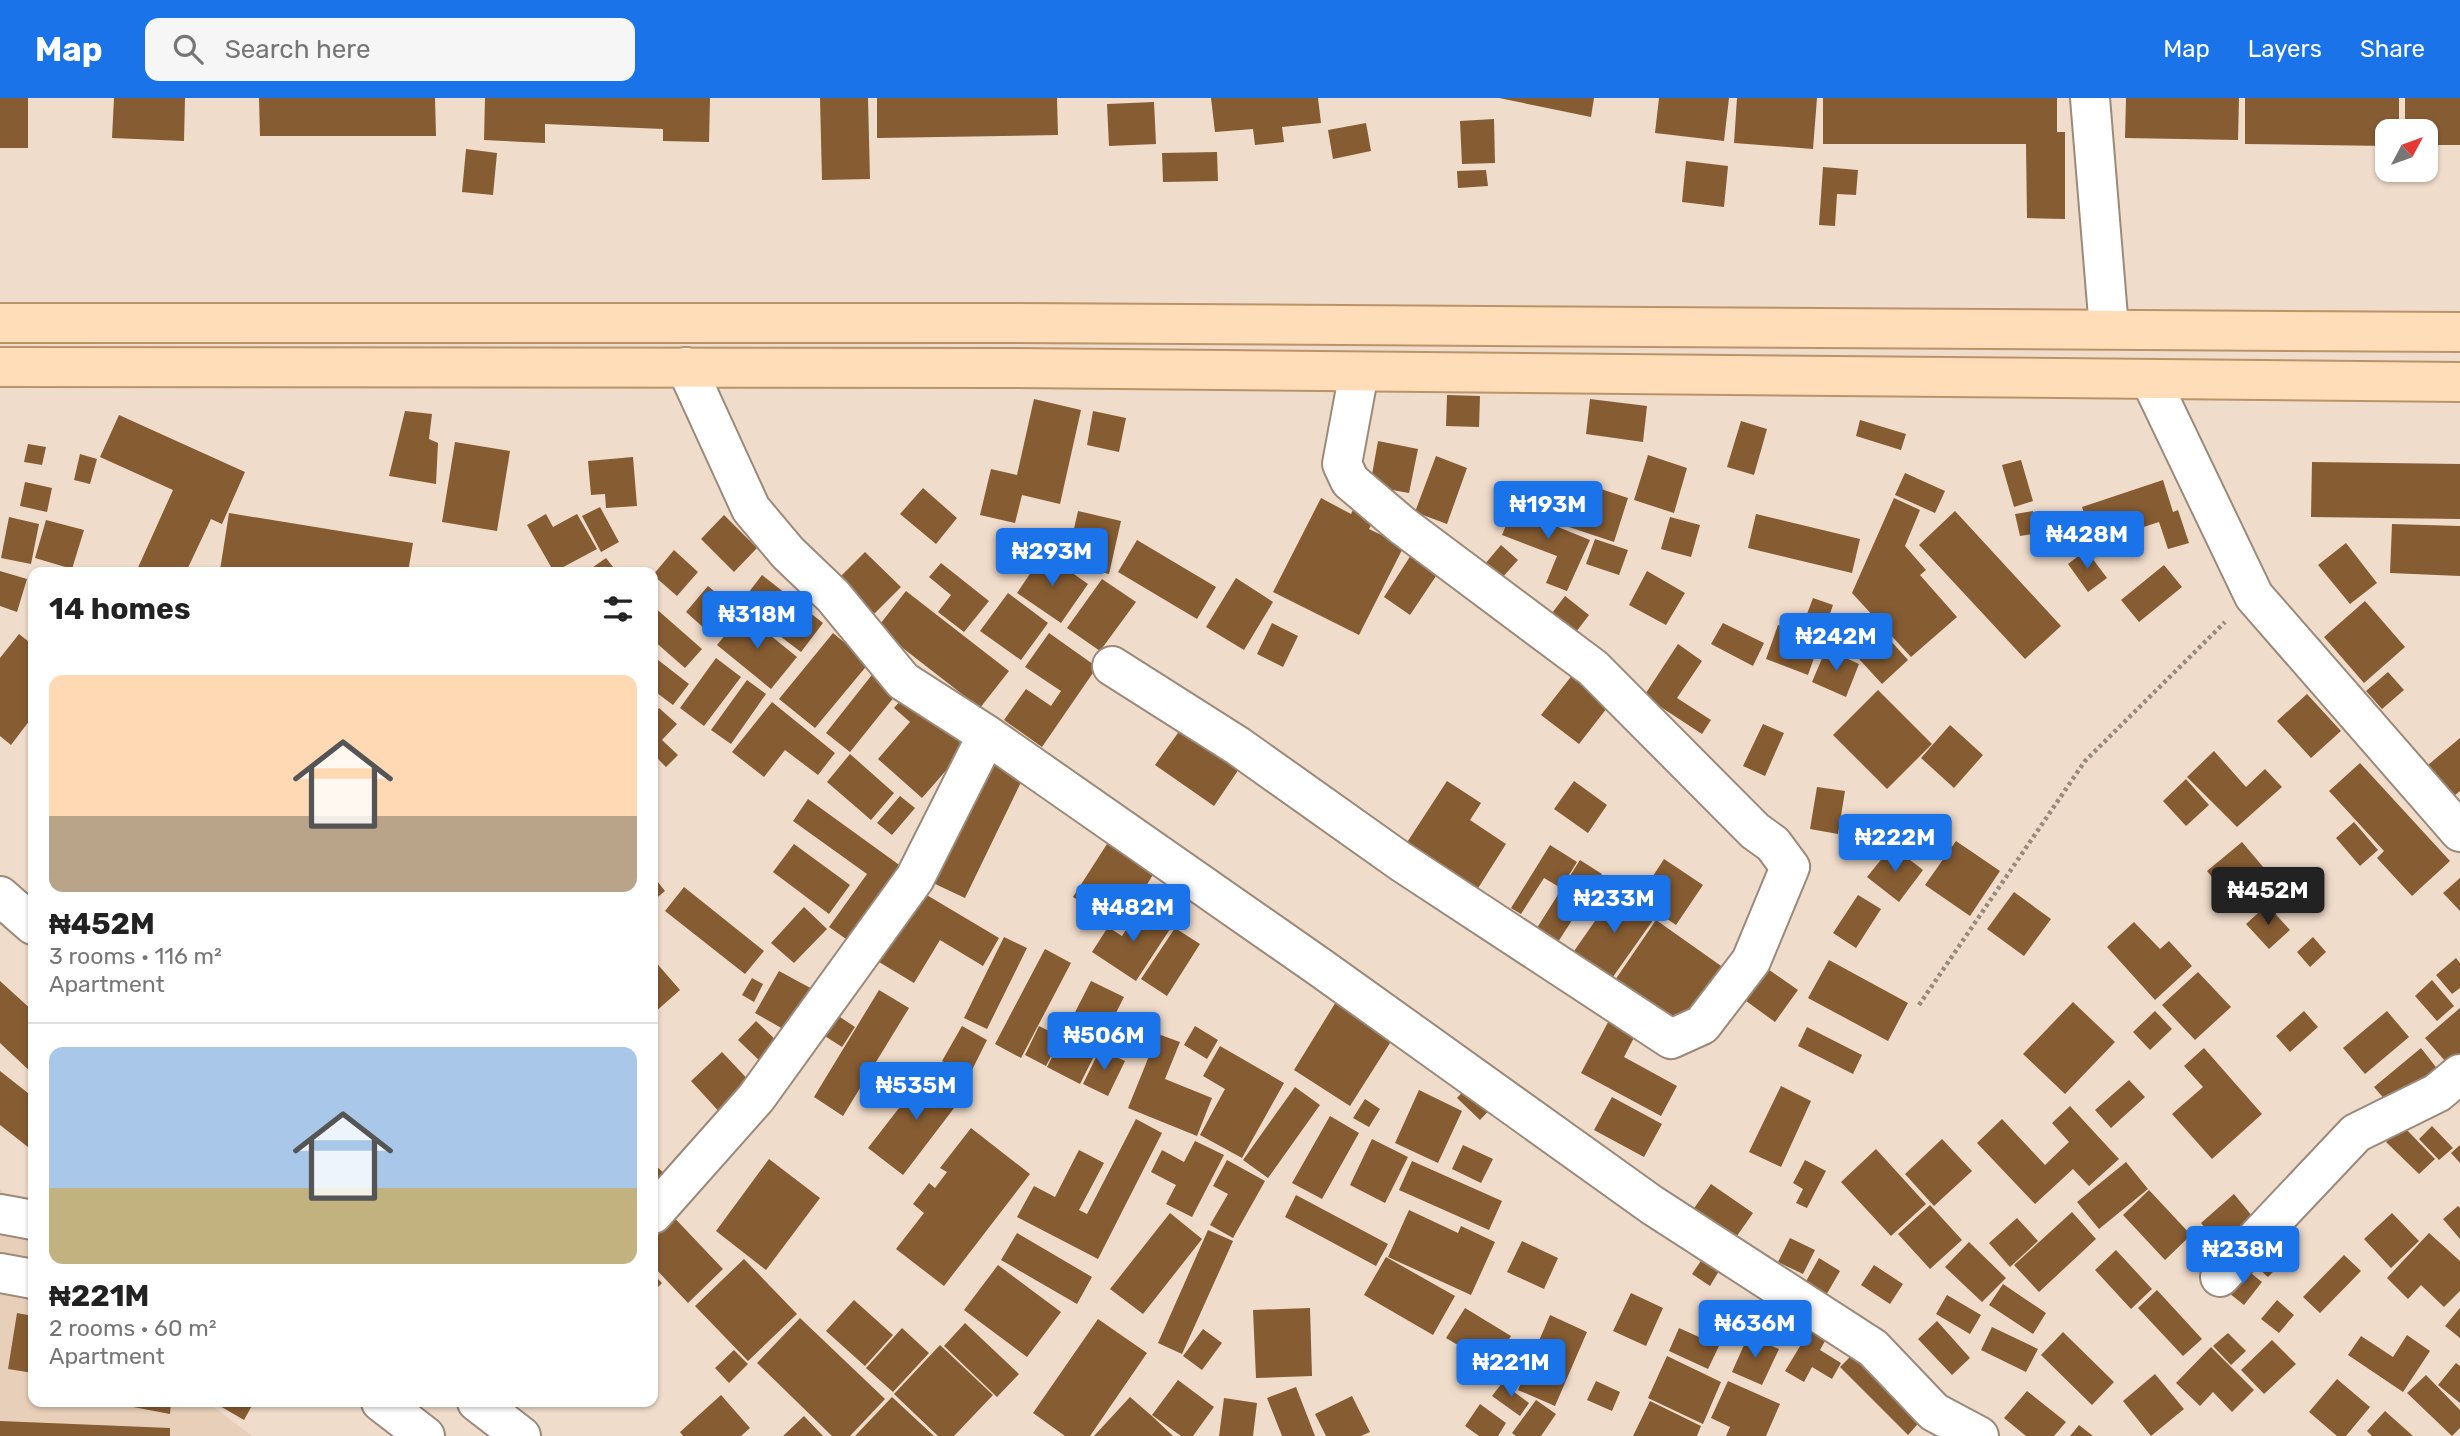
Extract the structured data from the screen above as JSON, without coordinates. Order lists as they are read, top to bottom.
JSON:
{
  "north": "top right",
  "page": {
    "header": "Map",
    "search": "Search here",
    "nav": ["Map", "Layers", "Share"],
    "price": [
      "₦193M",
      "₦428M",
      "₦293M",
      "₦318M",
      "₦242M",
      "₦222M",
      "₦452M",
      "₦233M",
      "₦482M",
      "₦506M",
      "₦535M",
      "₦238M",
      "₦636M",
      "₦221M"
    ],
    "heading": "14 homes",
    "list": [
      {
        "name": "₦452M",
        "note": "3 rooms · 116 m² · Apartment"
      },
      {
        "name": "₦221M",
        "note": "2 rooms · 60 m² · Apartment"
      }
    ]
  }
}
